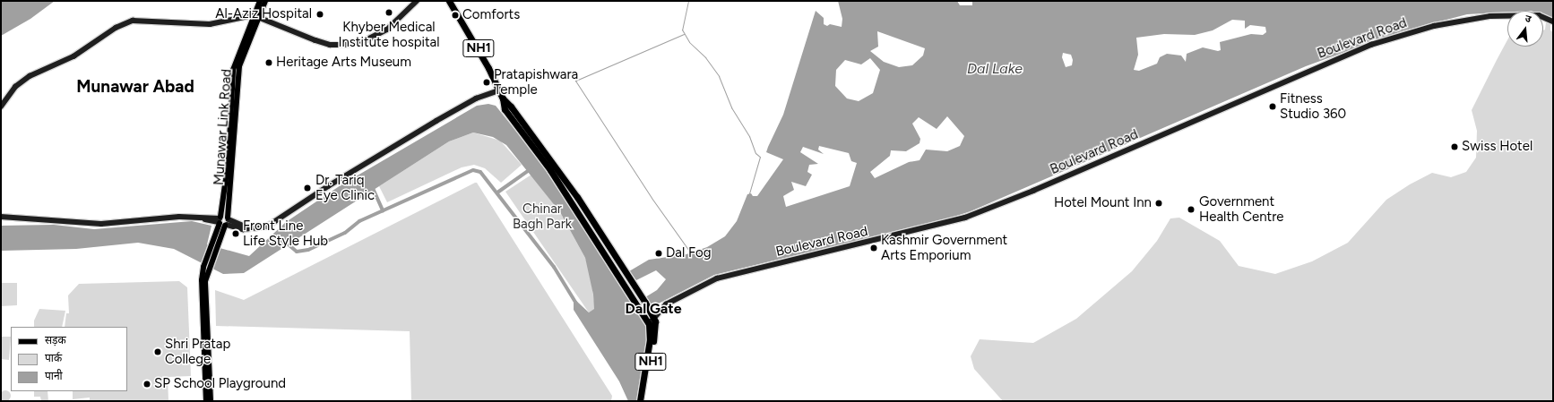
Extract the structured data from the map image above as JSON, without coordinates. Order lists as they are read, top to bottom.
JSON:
{
  "streets": {
    "highway": ["NH1"],
    "main road": ["Boulevard Road", "Munawar Link Road"]
  },
  "crossings": [
    ["Boulevard Road", "NH1"]
  ],
  "districts": ["Munawar Abad", "Dal Gate"],
  "water": ["Dal Lake"],
  "parks": ["Chinar Bagh Park"],
  "places": [
    "Khyber Medical Institute hospital",
    "Al-Aziz Hospital",
    "Comforts",
    "Heritage Arts Museum",
    "Pratapishwara Temple",
    "Fitness Studio 360",
    "Swiss Hotel",
    "Dr. Tariq Eye Clinic",
    "Hotel Mount Inn",
    "Government Health Centre",
    "Front Line Life Style Hub",
    "Kashmir Government Arts Emporium",
    "Dal Fog",
    "Shri Pratap College",
    "SP School Playground"
  ],
  "legend": ["सड़क", "पार्क", "पानी"],
  "north": "top"
}
